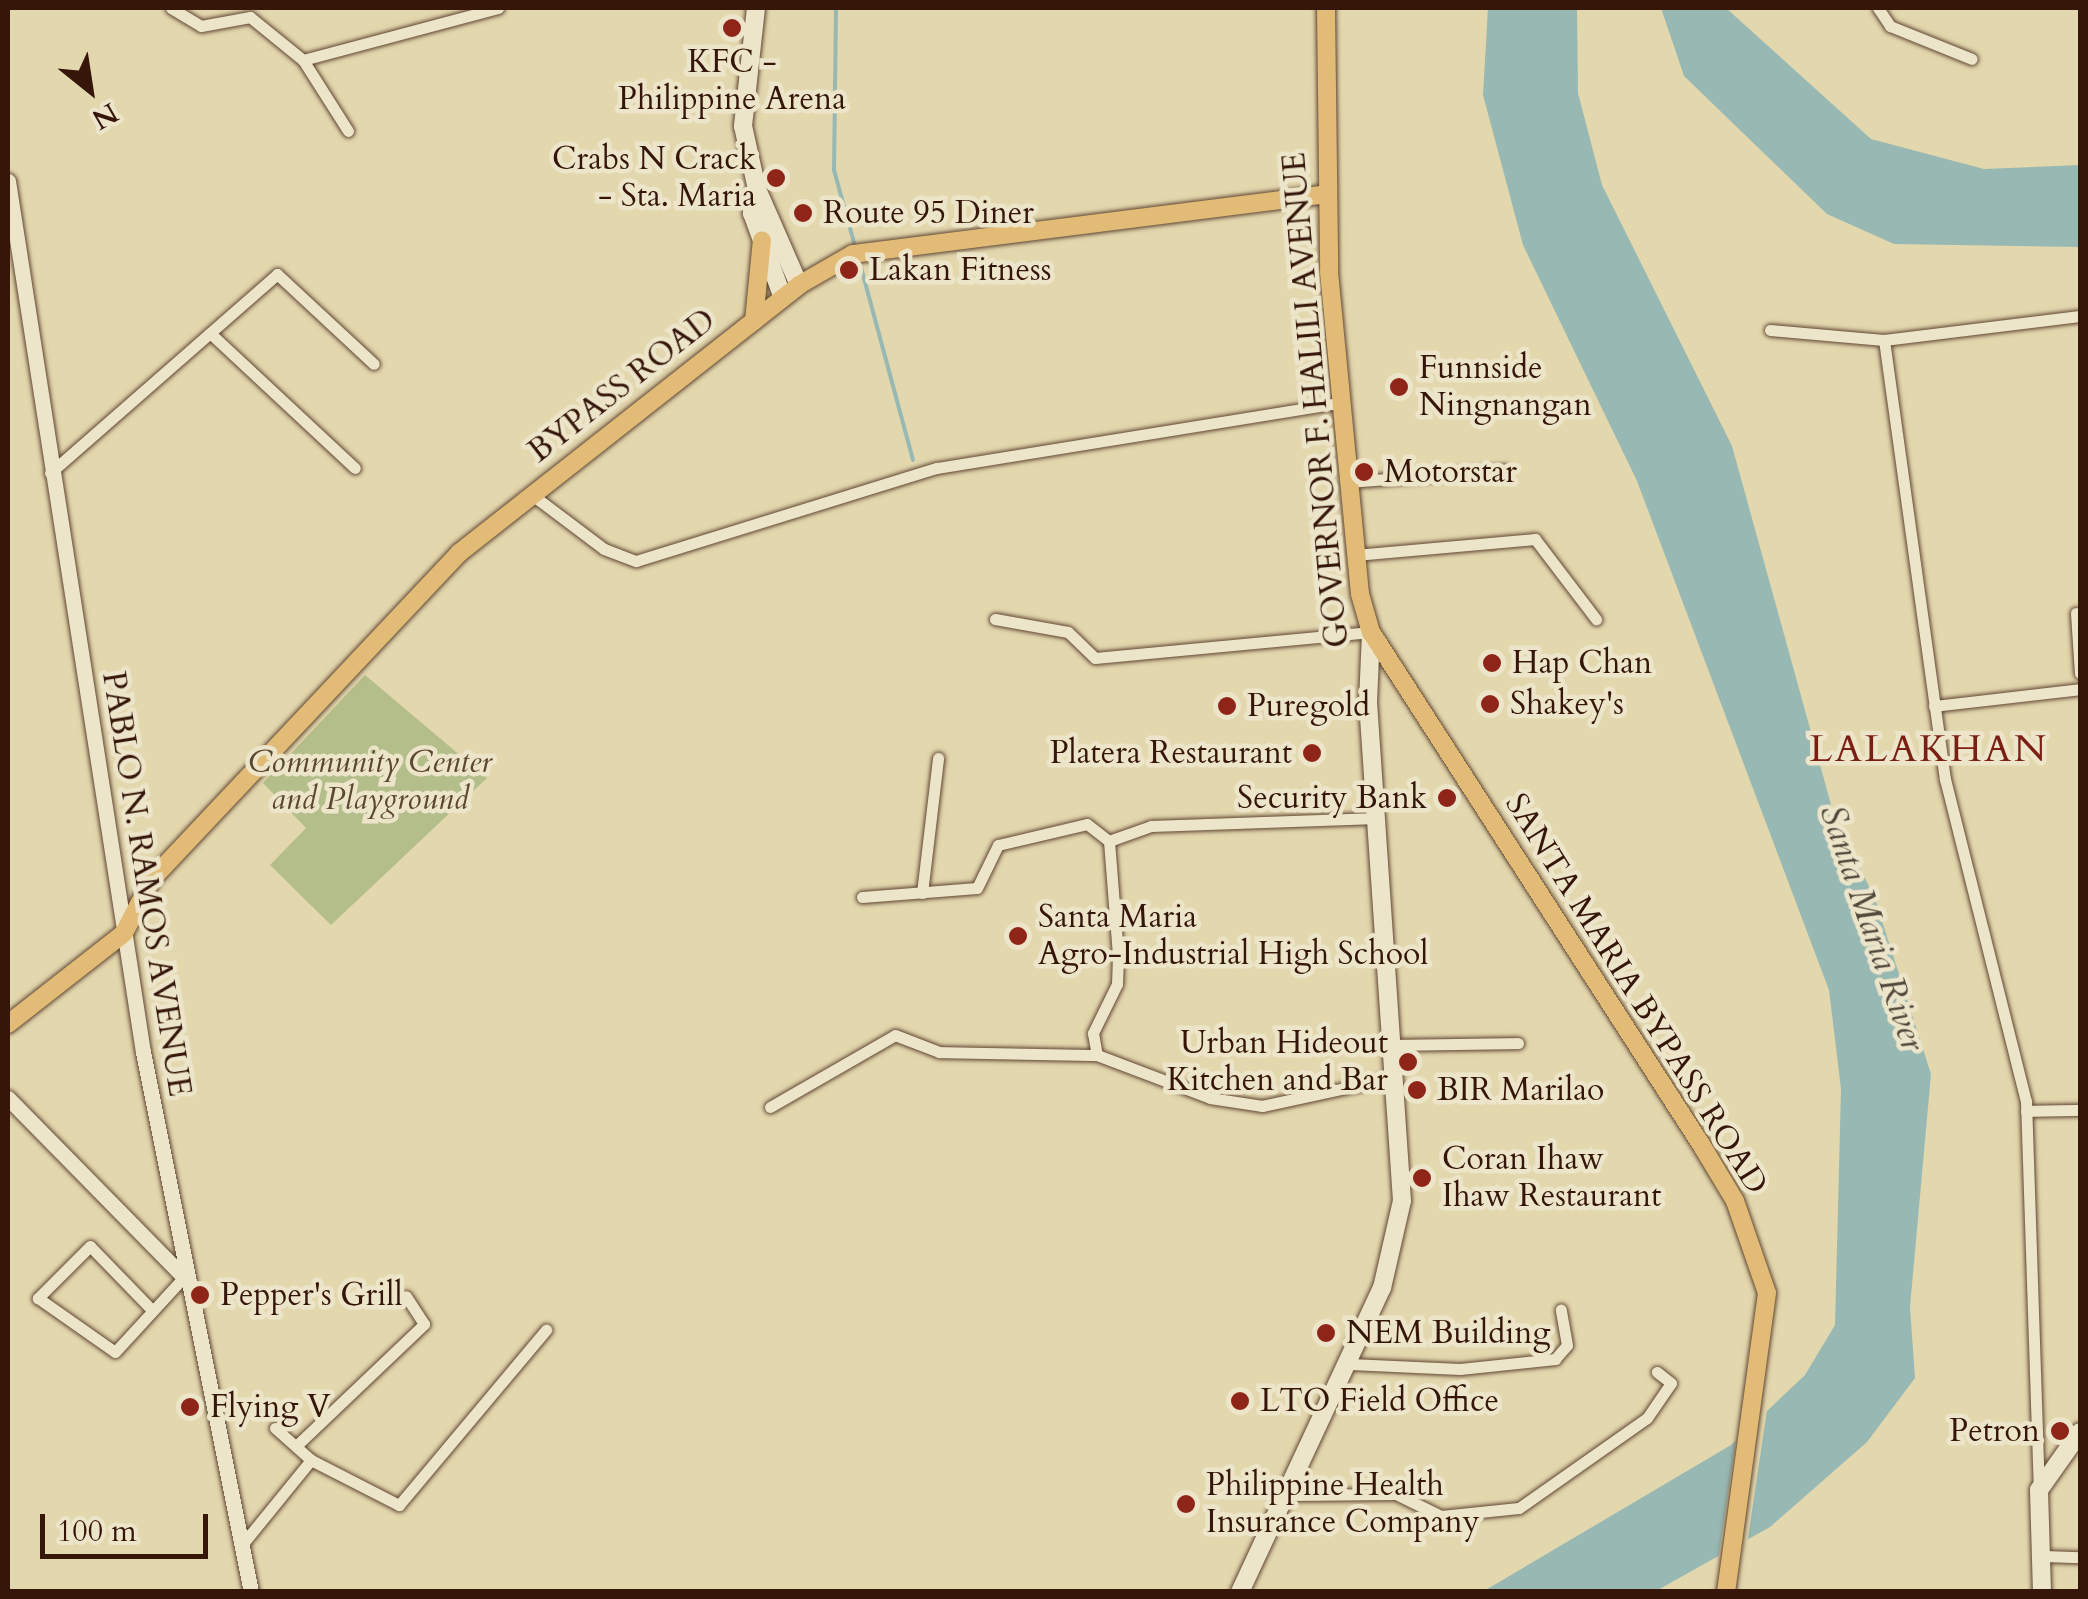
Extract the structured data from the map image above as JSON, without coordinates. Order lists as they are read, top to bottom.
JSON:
{
  "streets": {
    "main road": ["BYPASS ROAD", "GOVERNOR F. HALILI AVENUE", "SANTA MARIA BYPASS ROAD"],
    "street": ["PABLO N. RAMOS AVENUE"]
  },
  "crossings": [
    ["BYPASS ROAD", "GOVERNOR F. HALILI AVENUE"],
    ["BYPASS ROAD", "PABLO N. RAMOS AVENUE"],
    ["GOVERNOR F. HALILI AVENUE", "SANTA MARIA BYPASS ROAD"]
  ],
  "districts": ["LALAKHAN"],
  "water": ["Santa Maria River"],
  "parks": ["Community Center and Playground"],
  "places": [
    "KFC - Philippine Arena",
    "Crabs N Crack - Sta. Maria",
    "Route 95 Diner",
    "Lakan Fitness",
    "Funnside Ningnangan",
    "Motorstar",
    "Hap Chan",
    "Shakey's",
    "Puregold",
    "Platera Restaurant",
    "Security Bank",
    "Santa Maria Agro-Industrial High School",
    "Urban Hideout Kitchen and Bar",
    "BIR Marilao",
    "Coran Ihaw Ihaw Restaurant",
    "Pepper's Grill",
    "NEM Building",
    "LTO Field Office",
    "Flying V",
    "Petron",
    "Philippine Health Insurance Company"
  ],
  "scale_bar": "100 m",
  "north": "bottom right"
}
